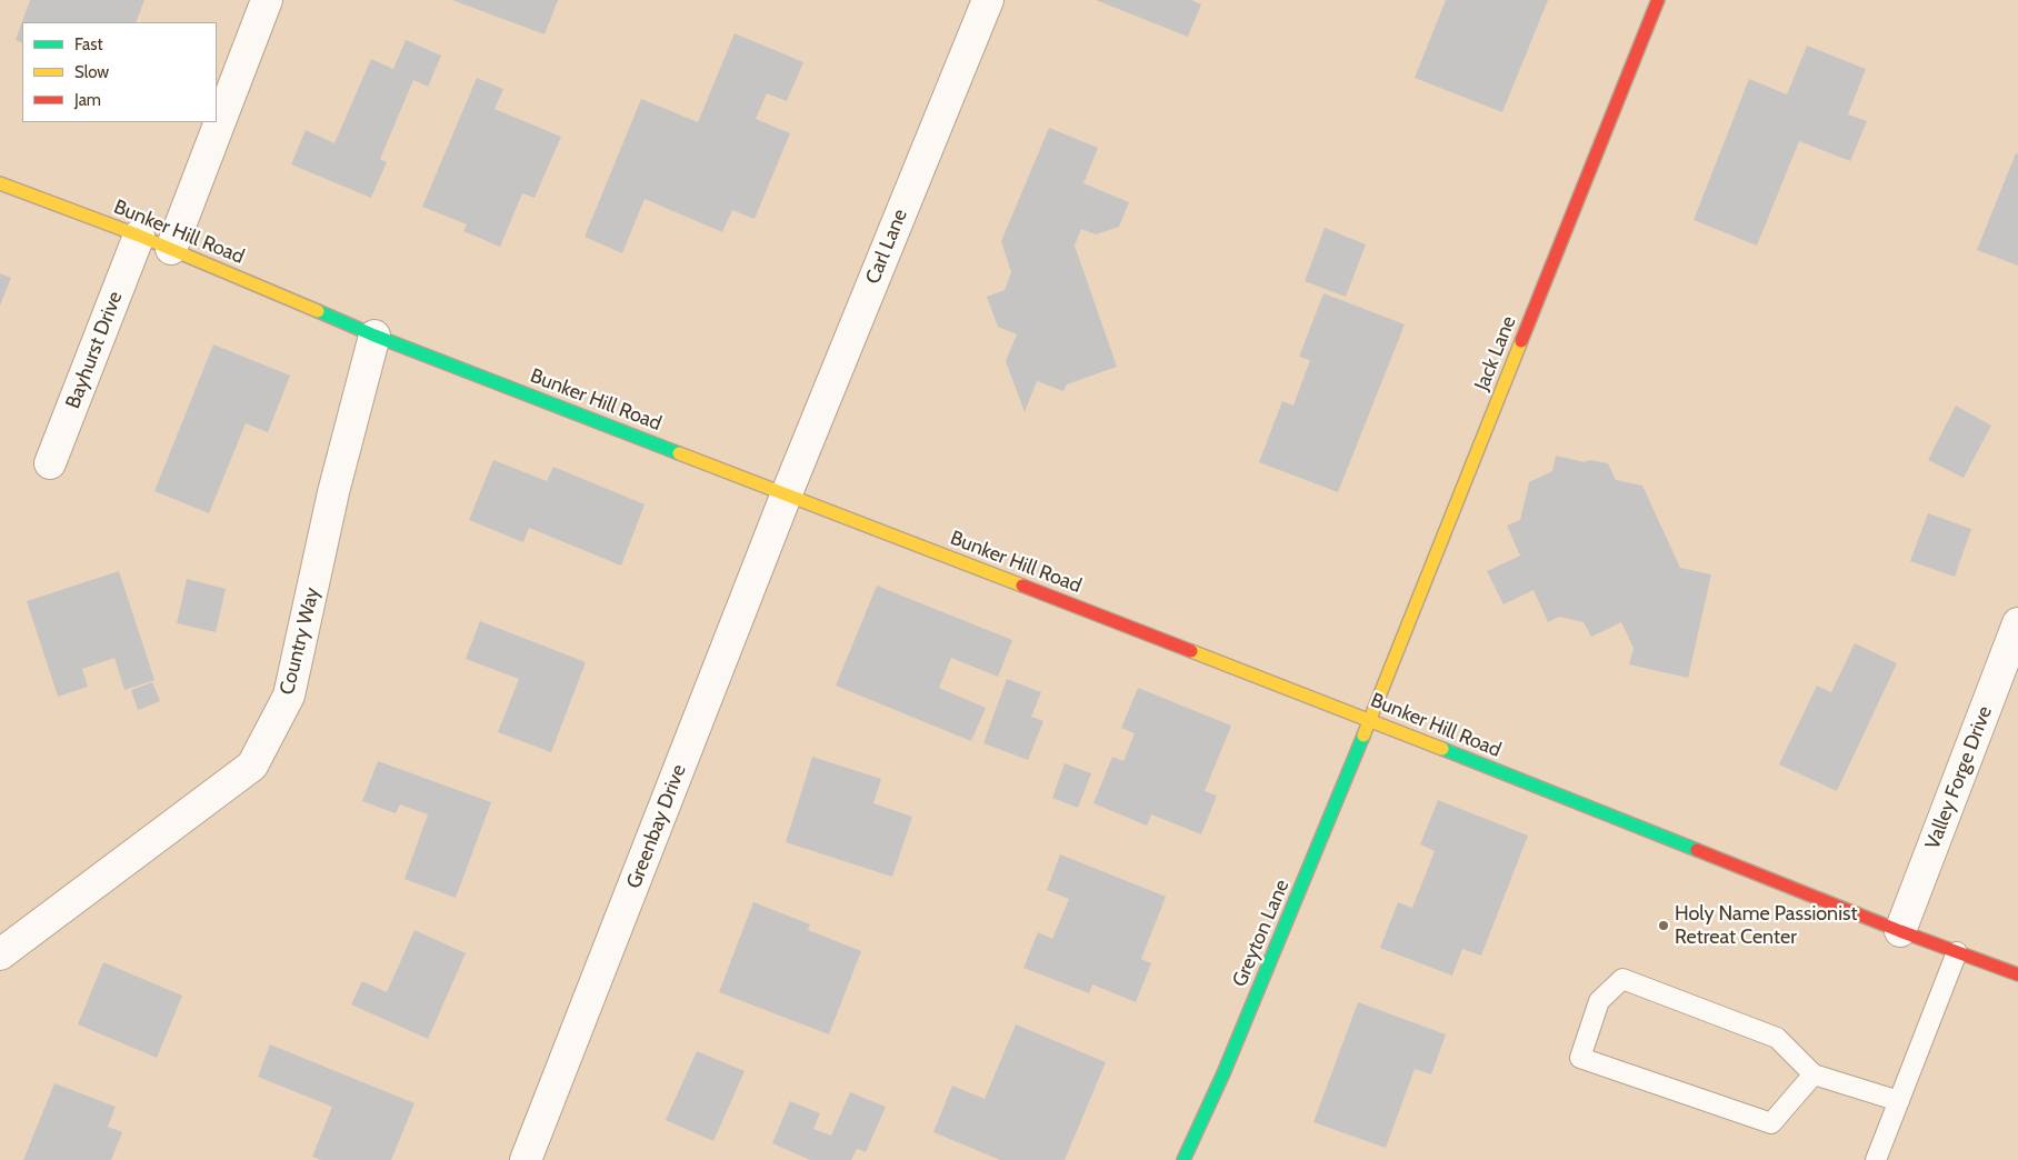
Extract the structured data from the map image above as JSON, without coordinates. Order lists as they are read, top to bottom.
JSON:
{
  "streets": {
    "street": [
      "Bunker Hill Road",
      "Carl Lane",
      "Bayhurst Drive",
      "Jack Lane",
      "Country Way",
      "Valley Forge Drive",
      "Greenbay Drive",
      "Greyton Lane"
    ]
  },
  "crossings": [
    ["Bunker Hill Road", "Carl Lane"],
    ["Bunker Hill Road", "Bayhurst Drive"],
    ["Bunker Hill Road", "Jack Lane"],
    ["Bunker Hill Road", "Country Way"],
    ["Bunker Hill Road", "Valley Forge Drive"],
    ["Bunker Hill Road", "Greenbay Drive"],
    ["Bunker Hill Road", "Greyton Lane"],
    ["Carl Lane", "Greenbay Drive"],
    ["Jack Lane", "Greyton Lane"]
  ],
  "places": ["Holy Name Passionist Retreat Center"],
  "legend": ["Fast", "Slow", "Jam"]
}
